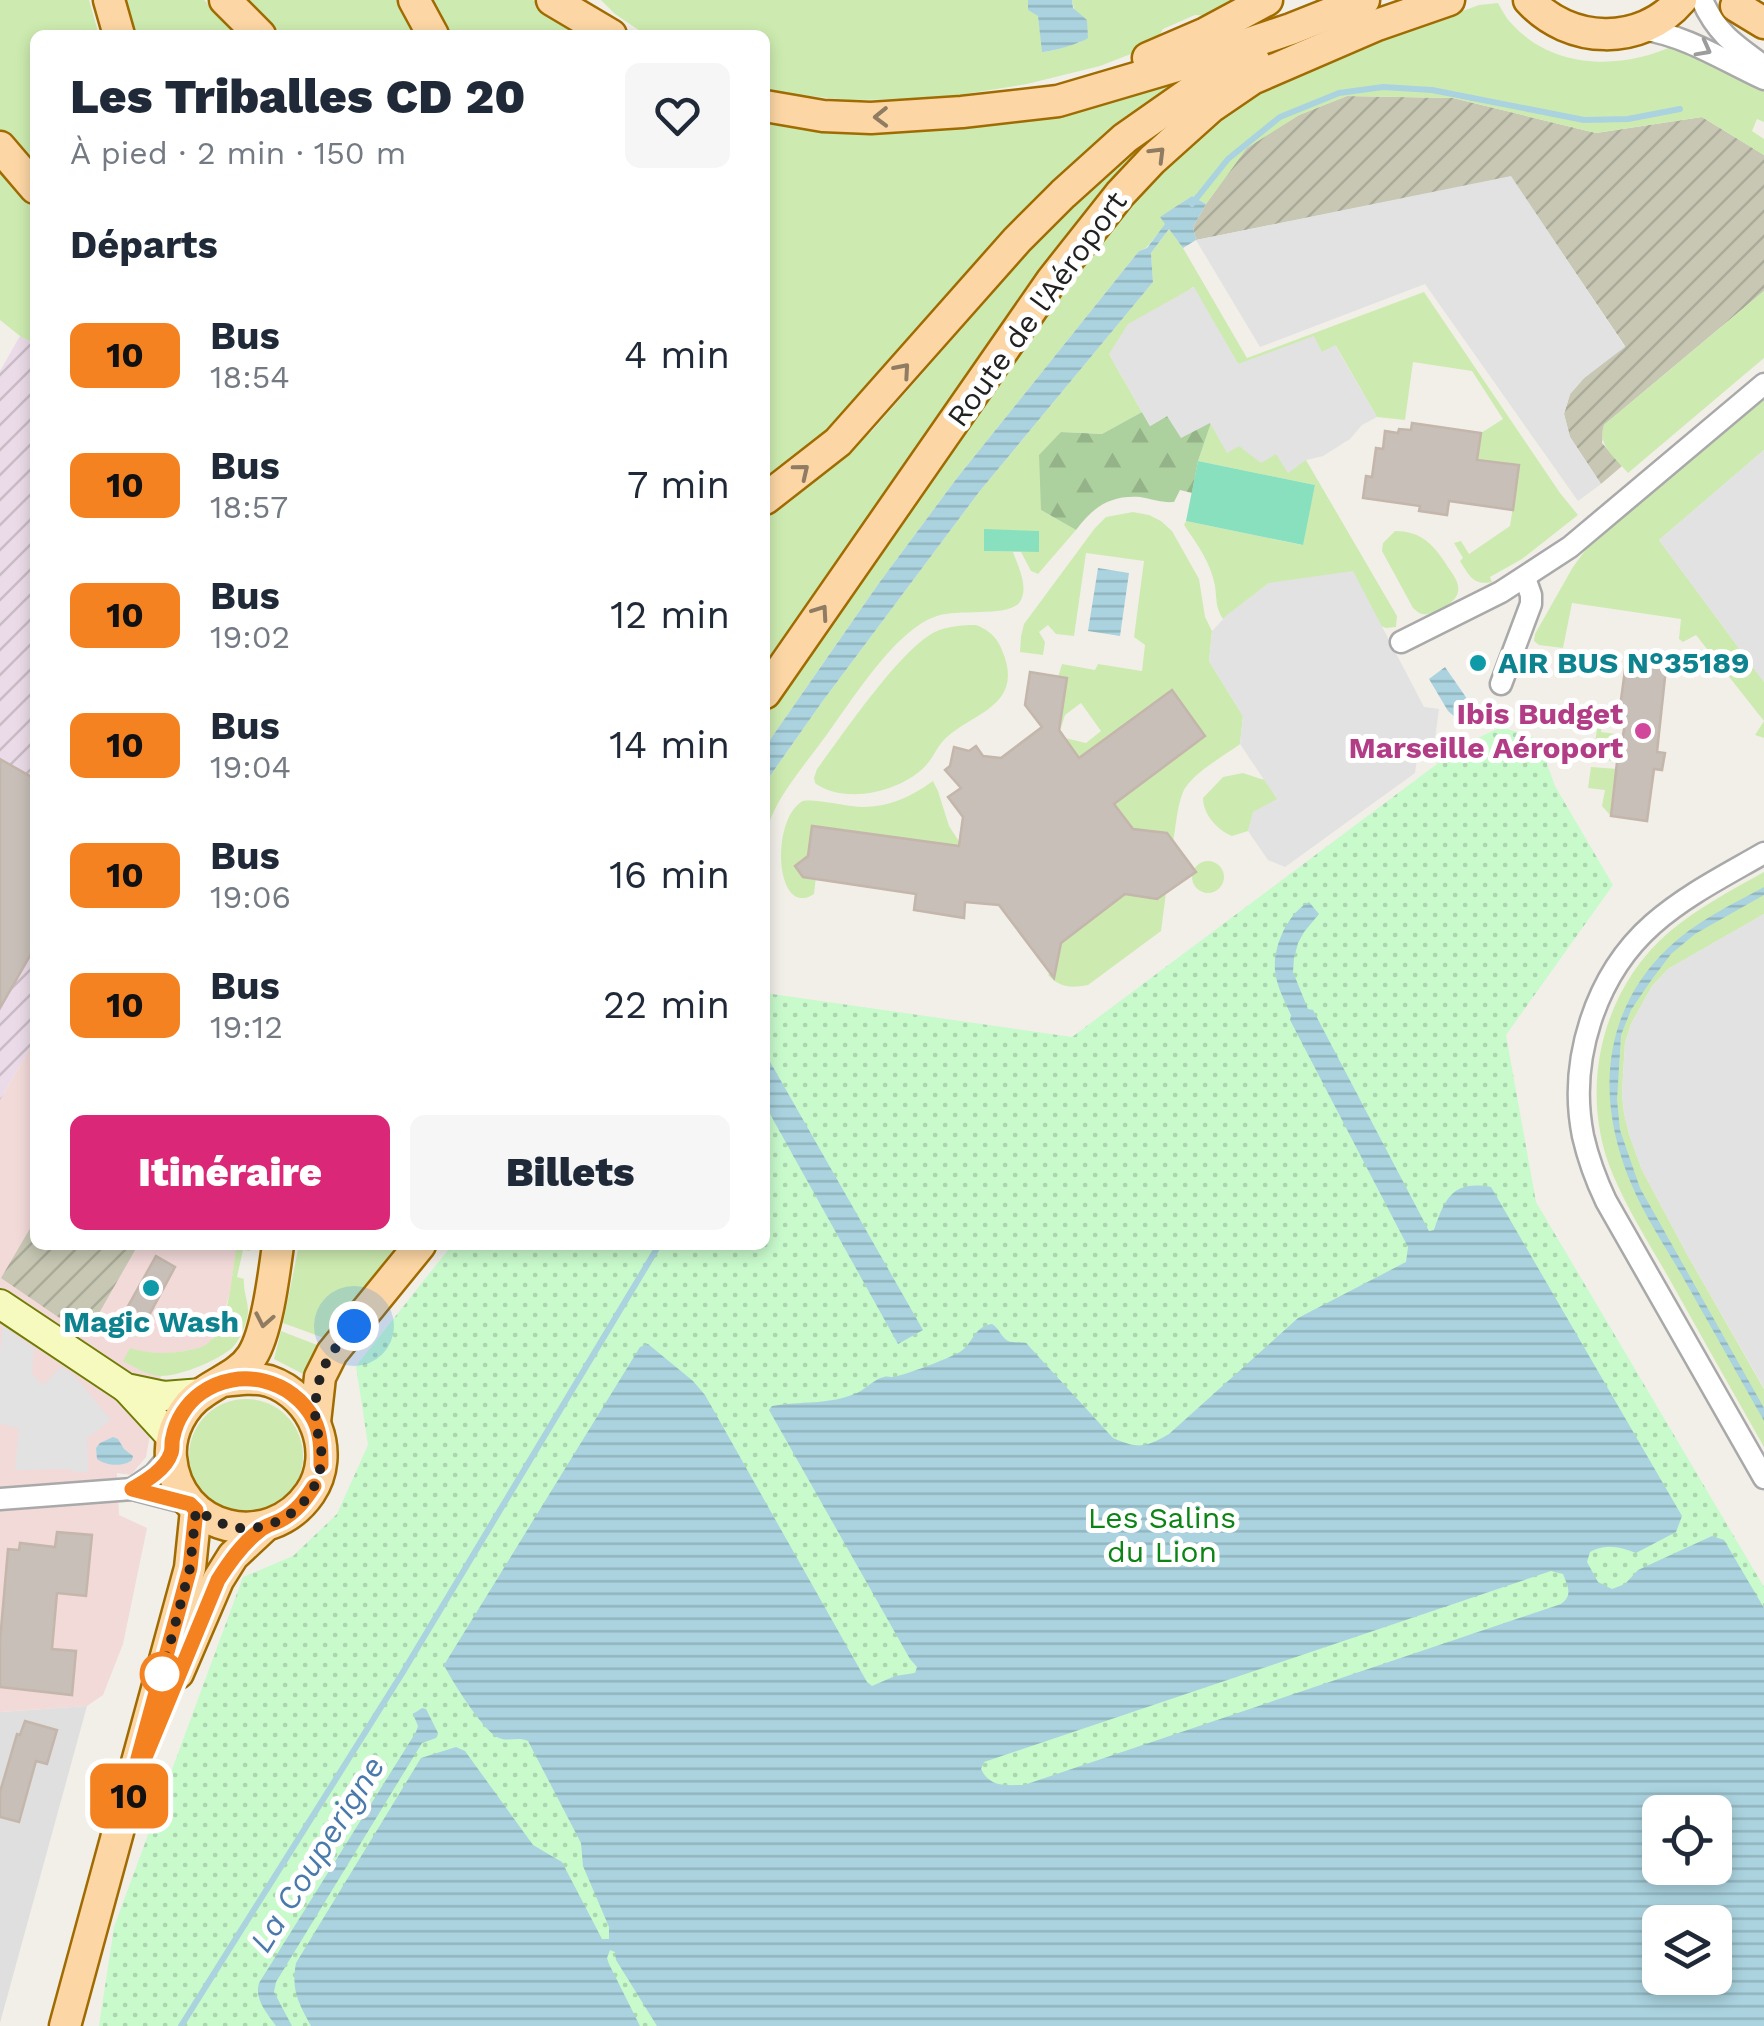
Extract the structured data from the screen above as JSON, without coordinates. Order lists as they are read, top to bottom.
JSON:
{
  "streets": {
    "main road": ["Route de l'Aéroport"]
  },
  "water": ["La Couperigne"],
  "parks": ["Les Salins du Lion"],
  "places": ["AIR BUS N°35189", "Ibis Budget Marseille Aéroport", "Magic Wash"],
  "lines": ["bus line 10"],
  "page": {
    "on_map": "10",
    "heading": [
      ["Les Triballes CD 20", "À pied · 2 min · 150 m"],
      "Départs"
    ],
    "list": [
      {
        "mark": "10",
        "name": "Bus",
        "note": "18:54",
        "value": "4 min"
      },
      {
        "mark": "10",
        "name": "Bus",
        "note": "18:57",
        "value": "7 min"
      },
      {
        "mark": "10",
        "name": "Bus",
        "note": "19:02",
        "value": "12 min"
      },
      {
        "mark": "10",
        "name": "Bus",
        "note": "19:04",
        "value": "14 min"
      },
      {
        "mark": "10",
        "name": "Bus",
        "note": "19:06",
        "value": "16 min"
      },
      {
        "mark": "10",
        "name": "Bus",
        "note": "19:12",
        "value": "22 min"
      }
    ],
    "buttons": ["Itinéraire", "Billets"]
  }
}
